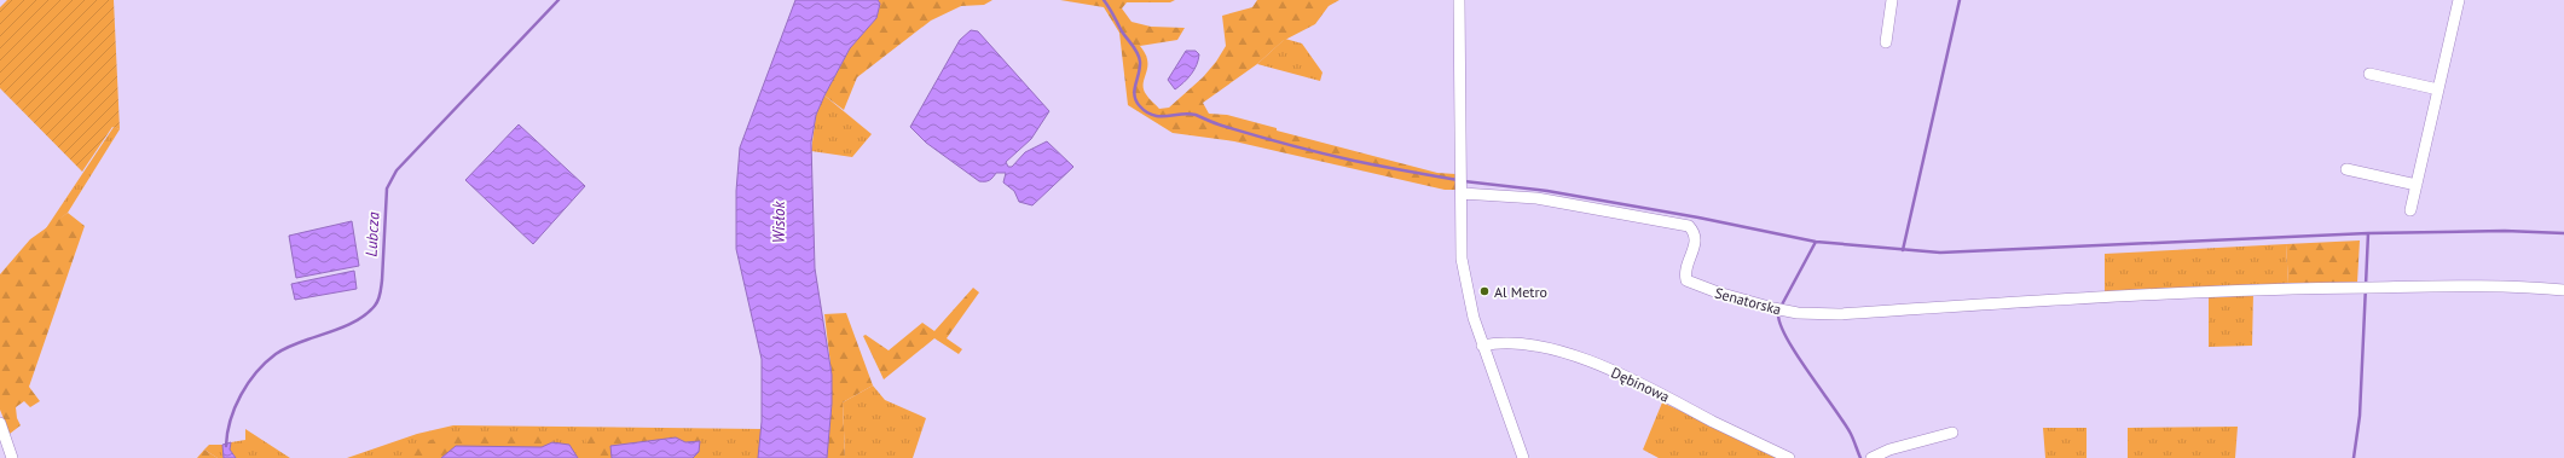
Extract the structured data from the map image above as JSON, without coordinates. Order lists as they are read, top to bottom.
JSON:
{
  "streets": {
    "street": ["Senatorska", "Dębinowa"]
  },
  "water": ["Wisłok", "Lubcza"],
  "places": ["Al Metro"]
}
